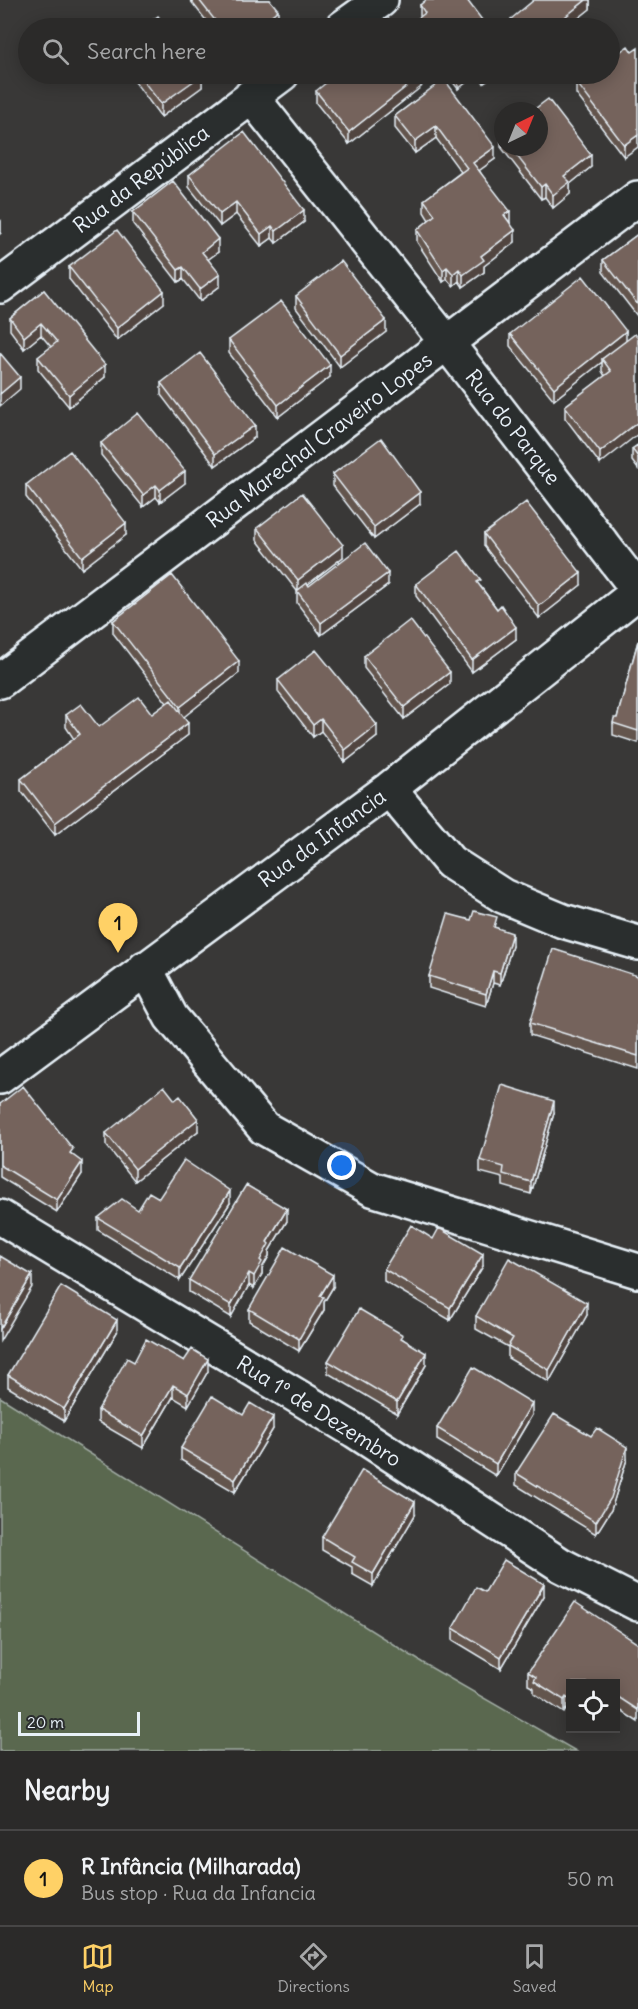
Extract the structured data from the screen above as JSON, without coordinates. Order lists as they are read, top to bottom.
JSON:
{
  "streets": {
    "street": [
      "Rua da República",
      "Rua do Parque",
      "Rua Marechal Craveiro Lopes",
      "Rua da Infancia",
      "Rua 1º de Dezembro"
    ]
  },
  "crossings": [
    ["Rua da República", "Rua do Parque"],
    ["Rua do Parque", "Rua Marechal Craveiro Lopes"],
    ["Rua do Parque", "Rua da Infancia"]
  ],
  "scale_bar": "20 m",
  "north": "top right",
  "page": {
    "search": "Search here",
    "pins": "1",
    "scale": "20 m",
    "heading": "Nearby",
    "list": [
      {
        "mark": "1",
        "name": "R Infância (Milharada)",
        "note": "Bus stop · Rua da Infancia",
        "value": "50 m"
      }
    ],
    "nav": ["Map", "Directions", "Saved"]
  }
}
